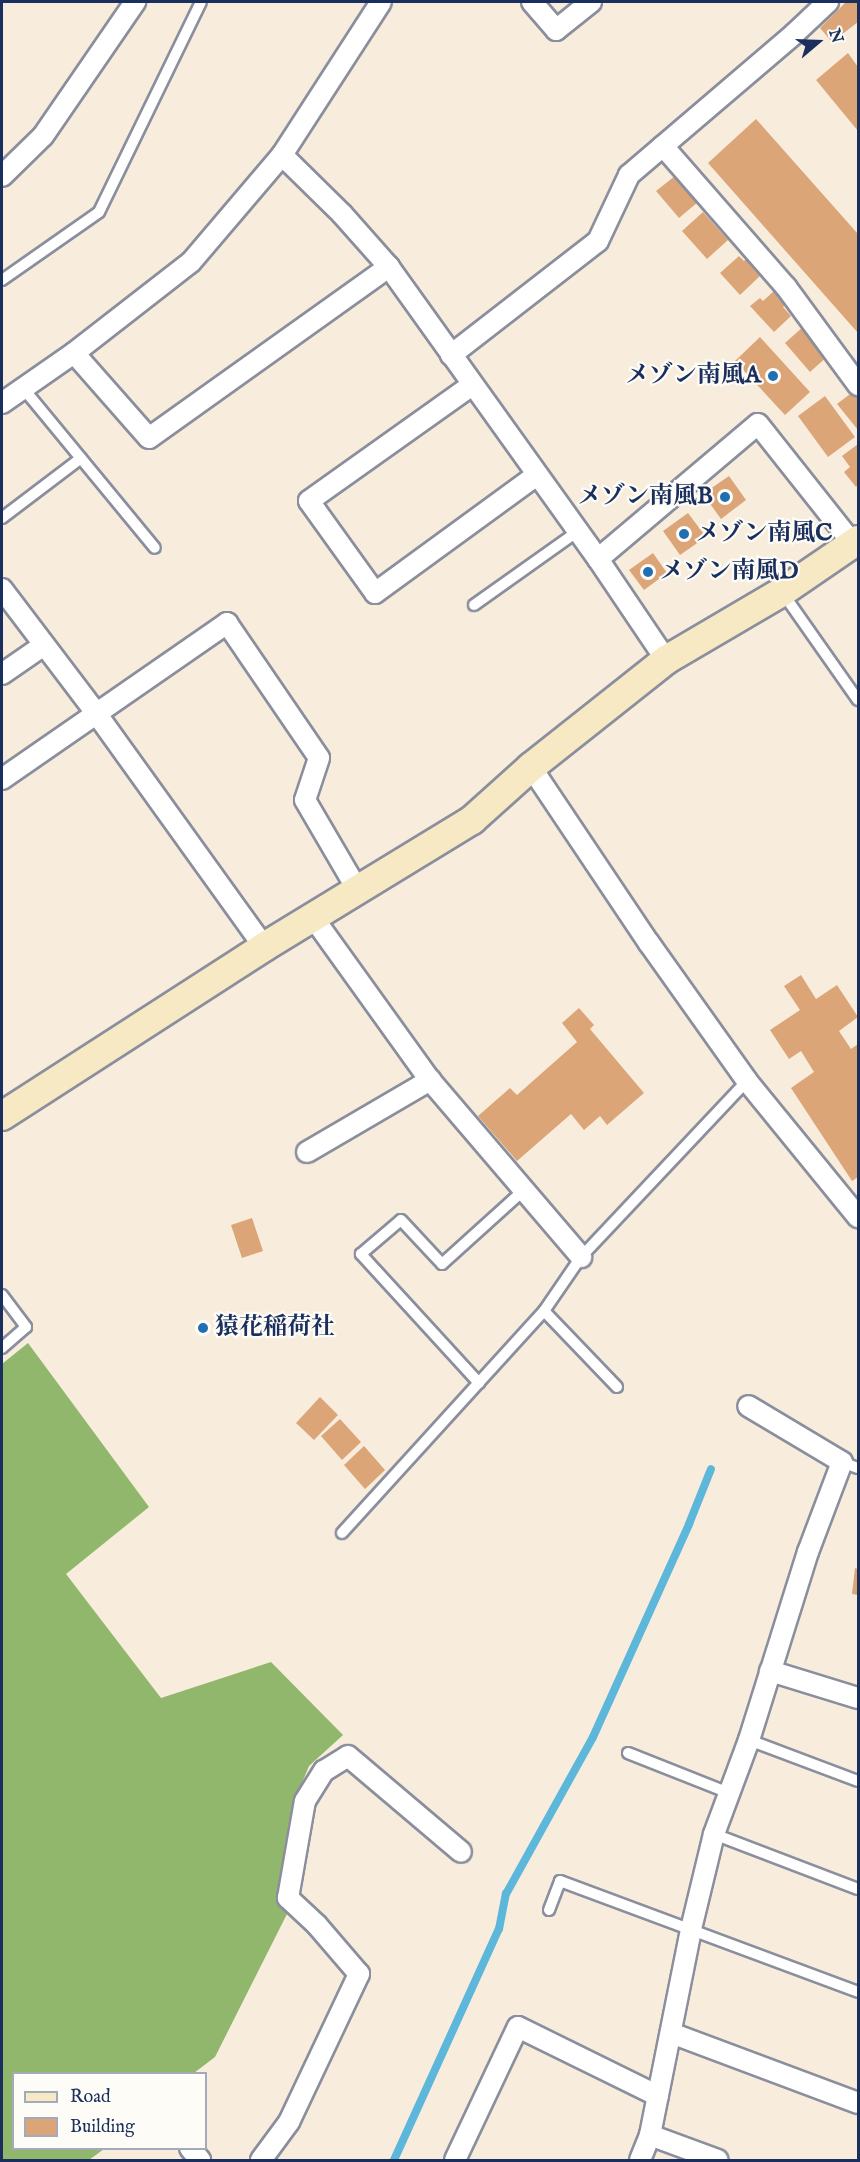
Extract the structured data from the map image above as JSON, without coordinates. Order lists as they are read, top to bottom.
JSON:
{
  "places": [
    "メゾン南風A",
    "メゾン南風B",
    "メゾン南風C",
    "メゾン南風D",
    "猿花稲荷社"
  ],
  "legend": ["Road", "Building"],
  "north": "right"
}
